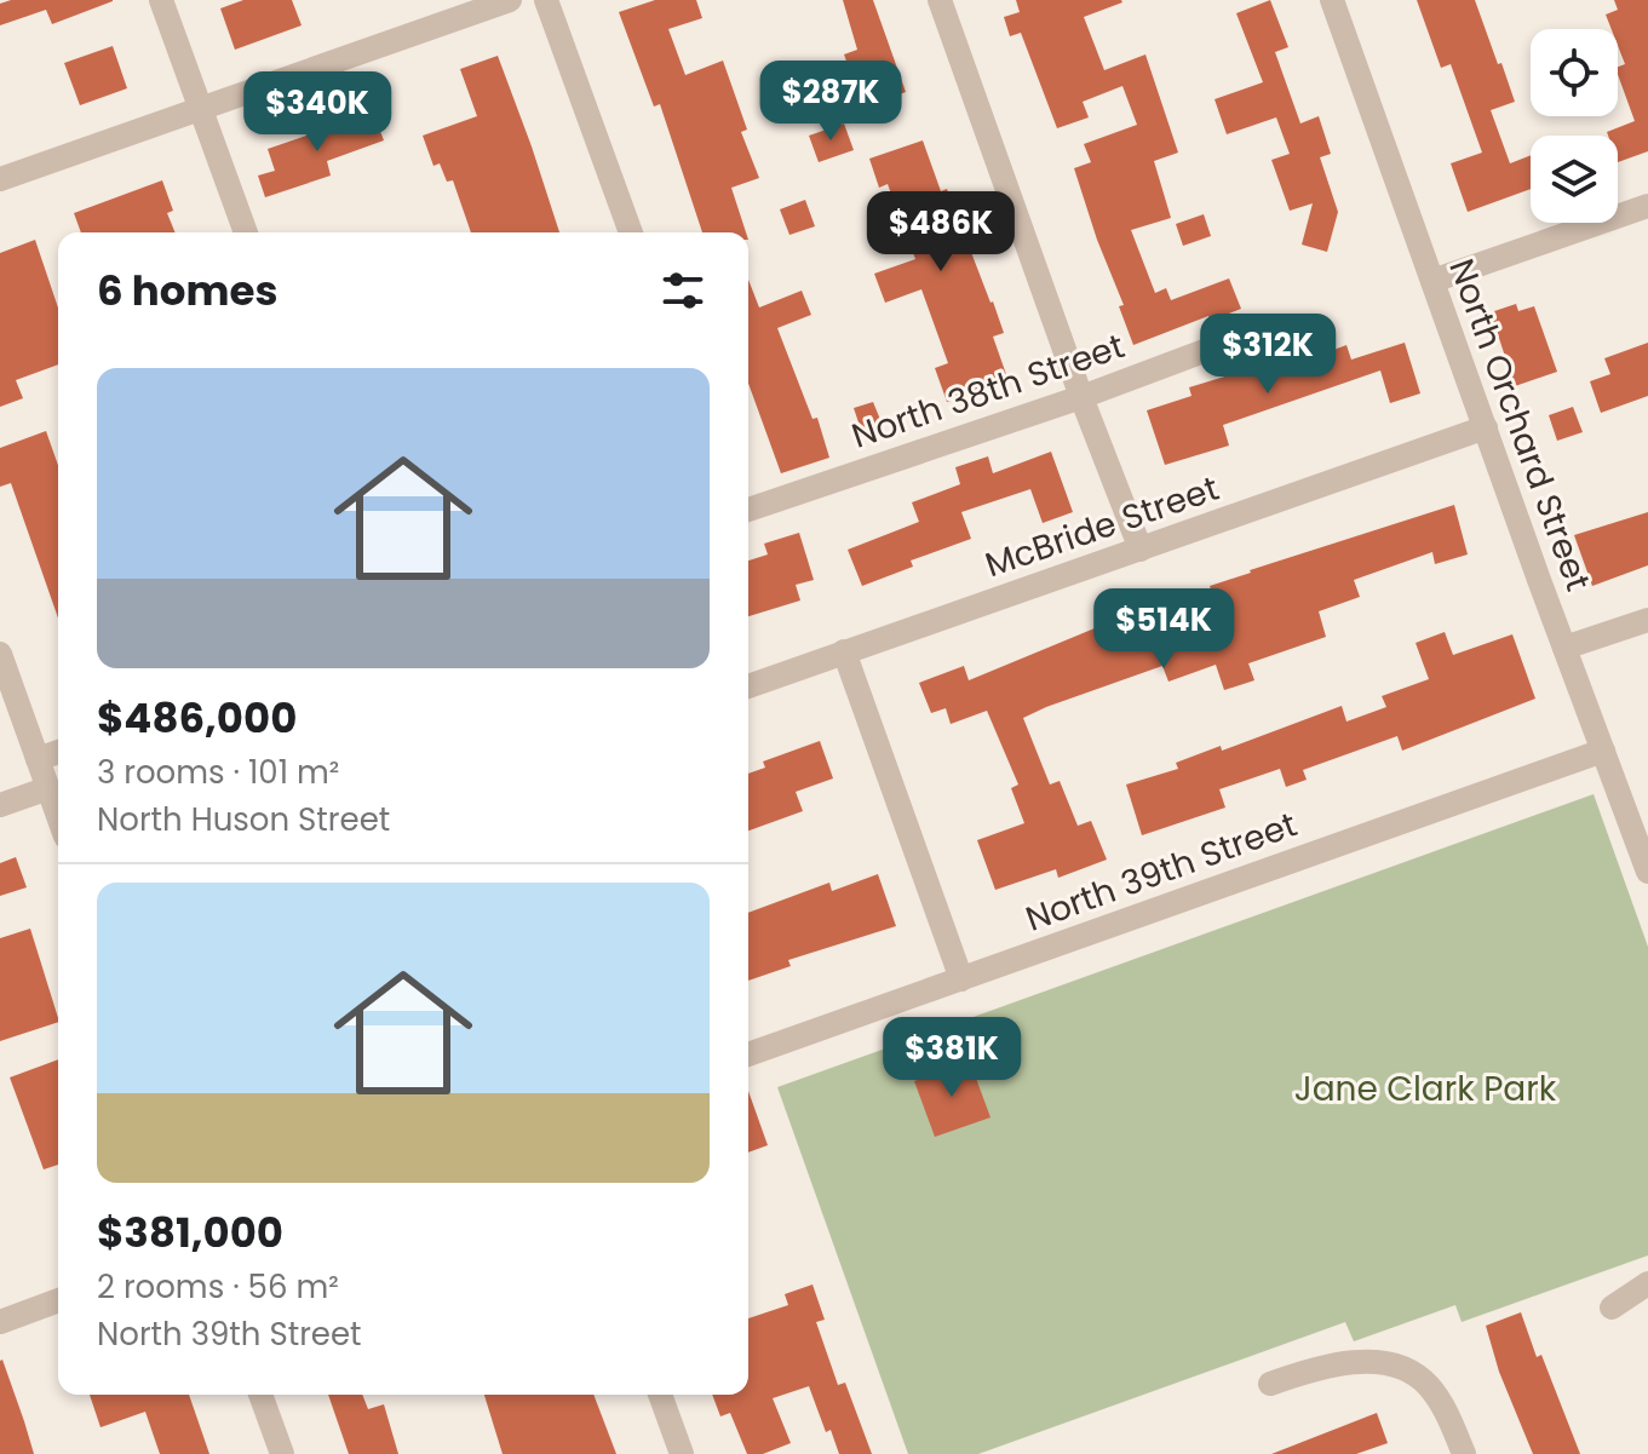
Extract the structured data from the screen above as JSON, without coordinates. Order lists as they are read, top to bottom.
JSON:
{
  "streets": {
    "street": [
      "North 38th Street",
      "North Orchard Street",
      "McBride Street",
      "North 39th Street"
    ]
  },
  "crossings": [
    ["North Orchard Street", "McBride Street"],
    ["North Orchard Street", "North 39th Street"]
  ],
  "parks": ["Jane Clark Park"],
  "page": {
    "price": [
      "$287K",
      "$340K",
      "$486K",
      "$312K",
      "$514K",
      "$381K"
    ],
    "heading": "6 homes",
    "list": [
      {
        "name": "$486,000",
        "note": "3 rooms · 101 m² · North Huson Street"
      },
      {
        "name": "$381,000",
        "note": "2 rooms · 56 m² · North 39th Street"
      }
    ]
  }
}
